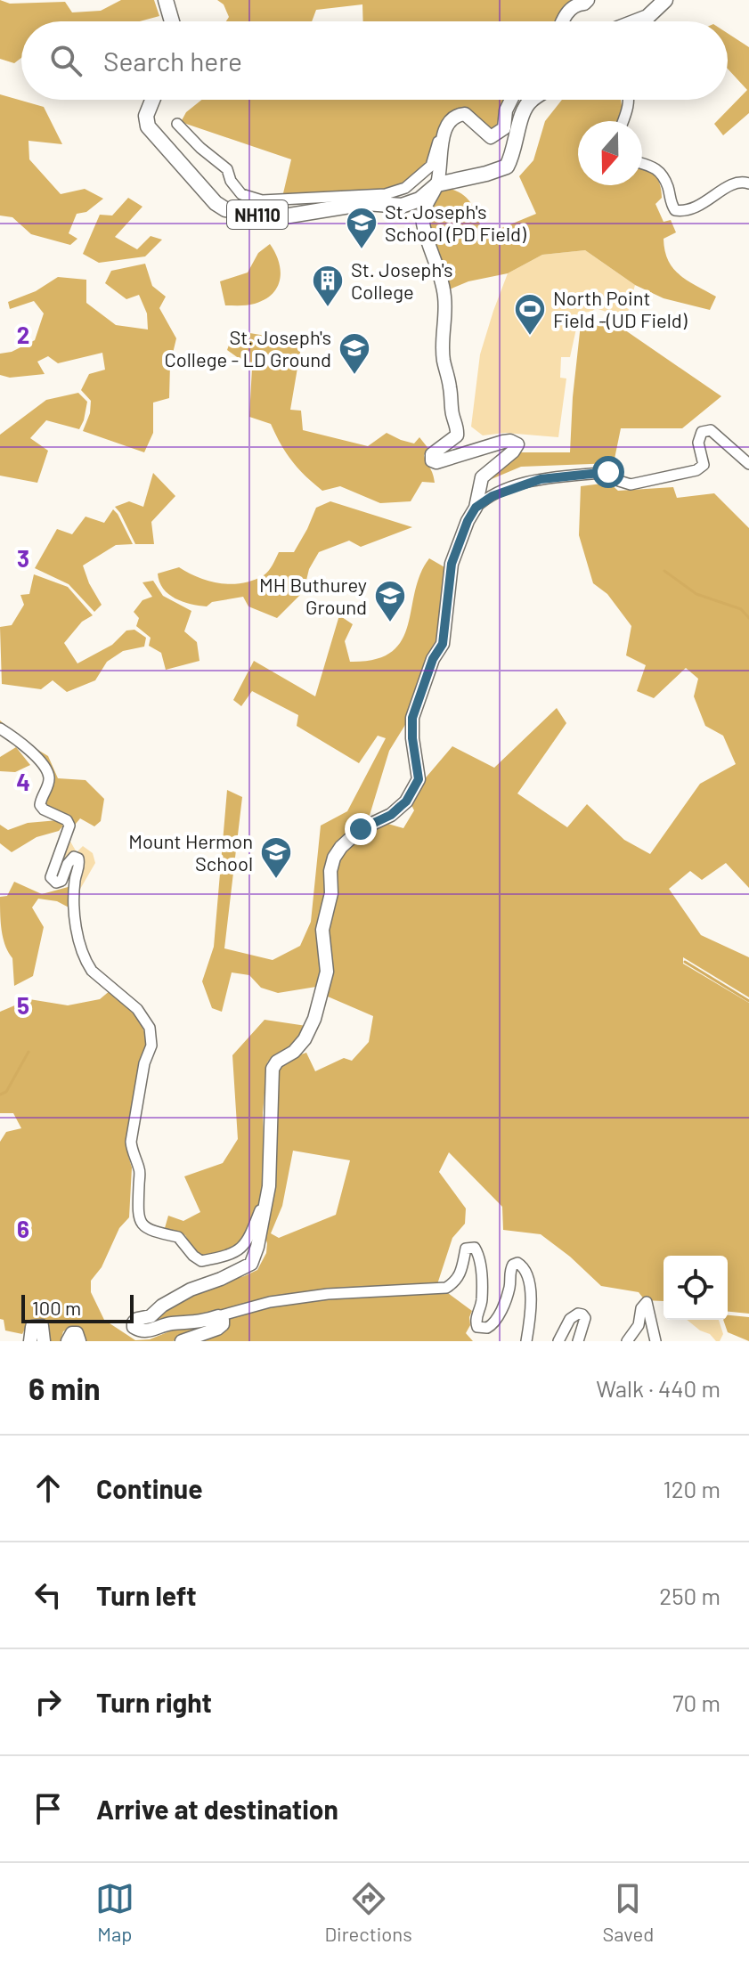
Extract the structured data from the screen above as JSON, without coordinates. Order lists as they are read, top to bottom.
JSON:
{
  "streets": {
    "highway": ["NH110"]
  },
  "places": {
    "school or university": [
      "St. Joseph's School (PD Field)",
      "St. Joseph's College - LD Ground",
      "MH Buthurey Ground",
      "Mount Hermon School"
    ],
    "building": ["St. Joseph's College"],
    "sports": ["North Point Field -(UD Field)"]
  },
  "scale_bar": "100 m",
  "north": "bottom",
  "page": {
    "search": "Search here",
    "scale": "100 m",
    "heading": ["6 min", "Walk · 440 m"],
    "list": [
      ["Continue", "120 m"],
      ["Turn left", "250 m"],
      ["Turn right", "70 m"],
      "Arrive at destination"
    ],
    "nav": ["Map", "Directions", "Saved"]
  },
  "grid": {
    "rows": [
      "2",
      "3",
      "4",
      "5",
      "6"
    ]
  }
}
